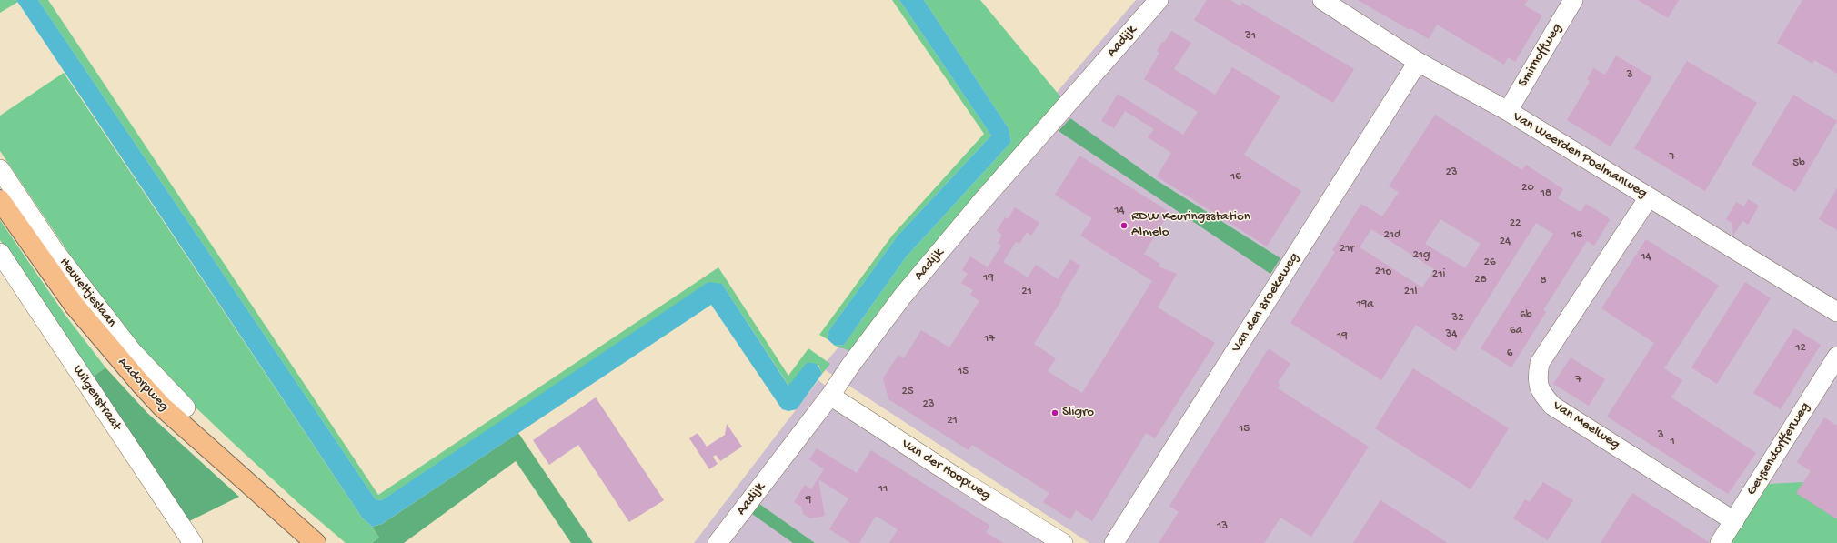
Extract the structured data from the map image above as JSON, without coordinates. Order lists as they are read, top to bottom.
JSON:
{
  "streets": {
    "main road": ["Aadorpweg"],
    "street": [
      "Aadijk",
      "Smirnoffweg",
      "Van Weerden Poelmanweg",
      "Heuveltjeslaan",
      "Van den Broekeweg",
      "Wilgenstraat",
      "Van Meelweg",
      "Geysendorfferweg",
      "Van der Hoopweg"
    ]
  },
  "crossings": [
    ["Aadijk", "Van der Hoopweg"],
    ["Smirnoffweg", "Van Weerden Poelmanweg"],
    ["Van Weerden Poelmanweg", "Van den Broekeweg"],
    ["Van Weerden Poelmanweg", "Van Meelweg"],
    ["Van Meelweg", "Geysendorfferweg"]
  ],
  "places": ["RDW Keuringsstation Almelo", "Sligro"],
  "house_numbers": [
    "31",
    "3",
    "7",
    "5b",
    "23",
    "16",
    "20",
    "18",
    "14",
    "22",
    "21d",
    "16",
    "24",
    "21r",
    "21g",
    "14",
    "26",
    "21o",
    "21i",
    "19",
    "28",
    "8",
    "21",
    "21l",
    "19a",
    "6b",
    "32",
    "6a",
    "34",
    "19",
    "17",
    "12",
    "6",
    "15",
    "7",
    "25",
    "23",
    "21",
    "15",
    "3",
    "1",
    "11",
    "9",
    "13"
  ]
}
